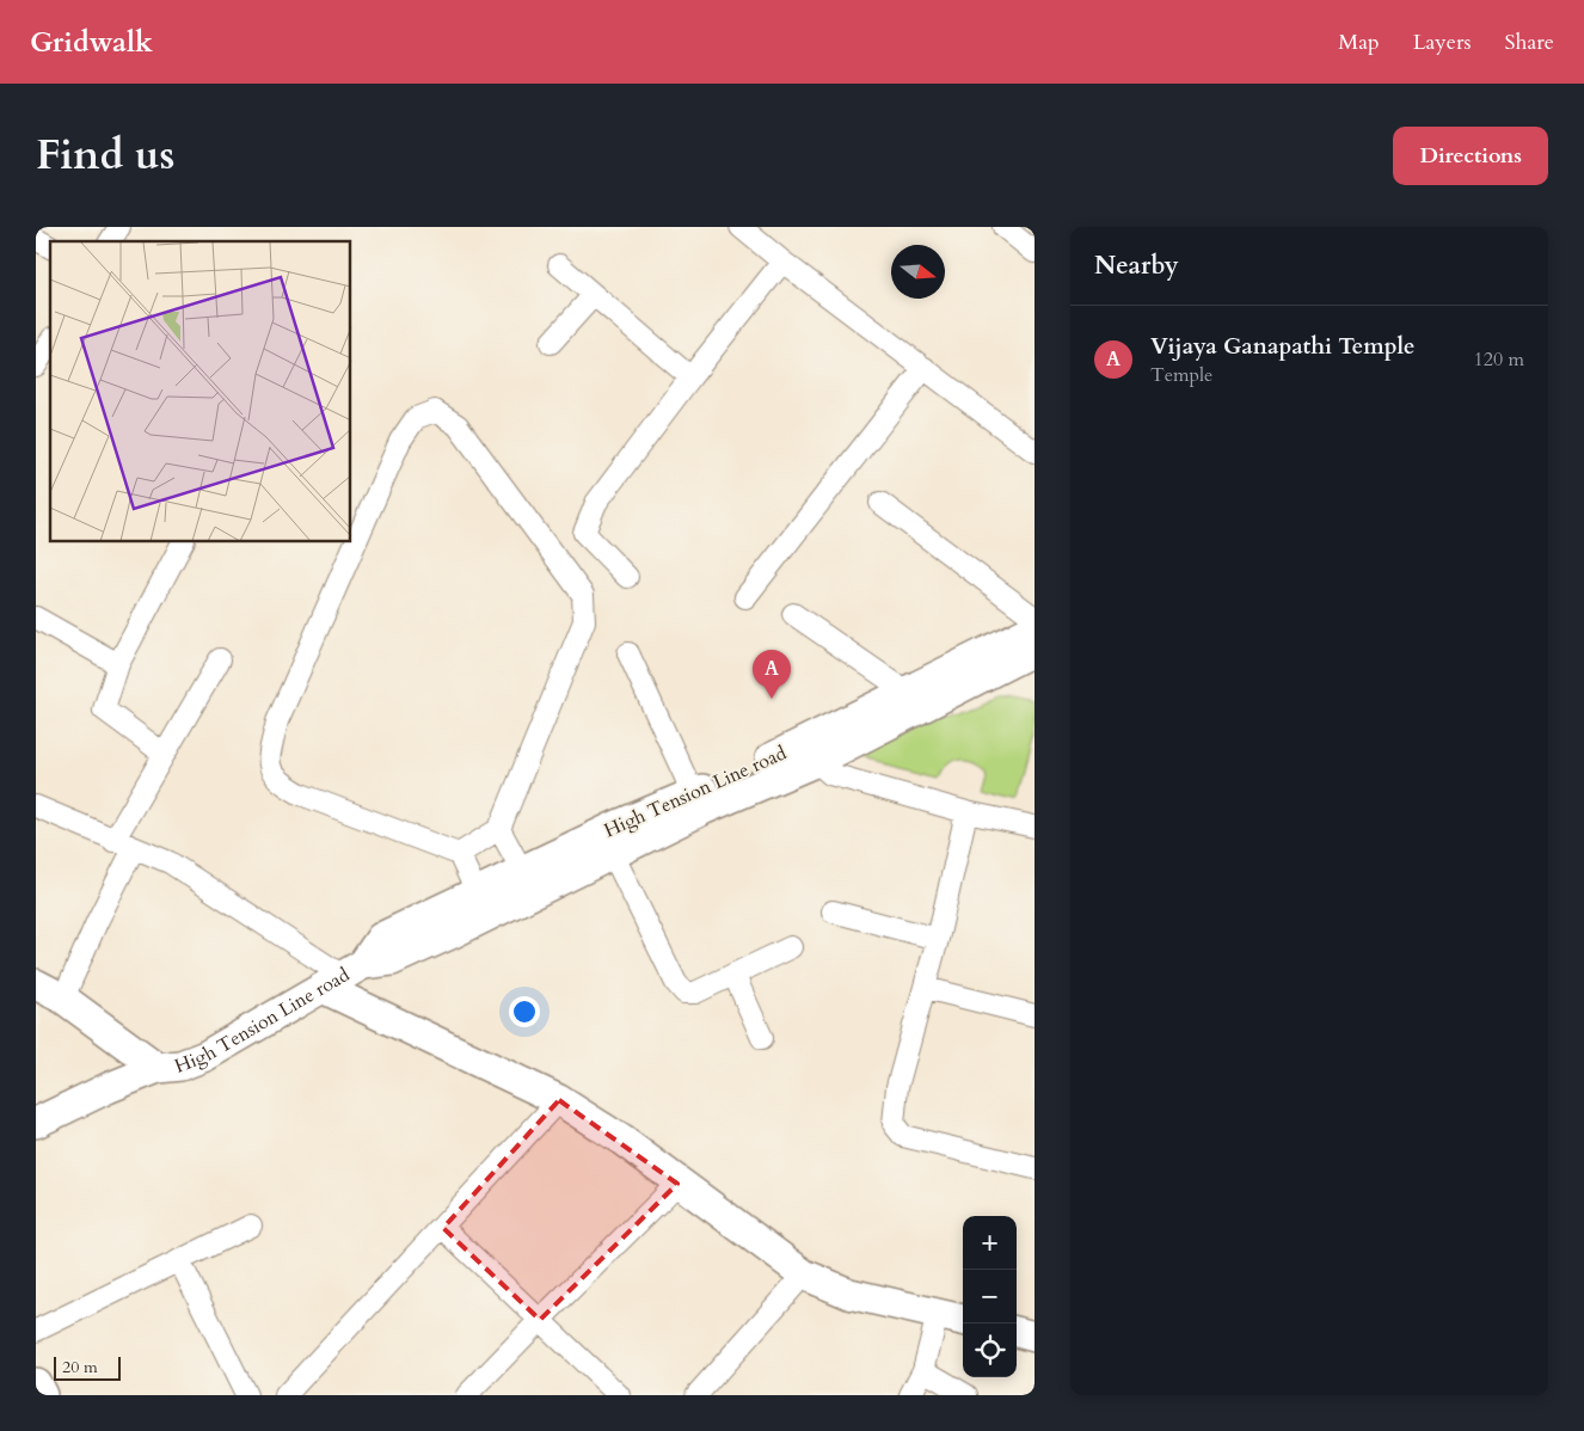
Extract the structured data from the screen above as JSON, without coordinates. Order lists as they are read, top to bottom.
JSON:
{
  "streets": {
    "street": ["High Tension Line road"]
  },
  "scale_bar": "20 m",
  "north": "right",
  "page": {
    "header": "Gridwalk",
    "nav": ["Map", "Layers", "Share"],
    "title": "Find us",
    "buttons": "Directions",
    "heading": "Nearby",
    "list": [
      {
        "mark": "A",
        "name": "Vijaya Ganapathi Temple",
        "note": "Temple",
        "value": "120 m"
      }
    ],
    "pins": "A",
    "map_buttons": ["+", "−"],
    "scale": "20 m"
  }
}
